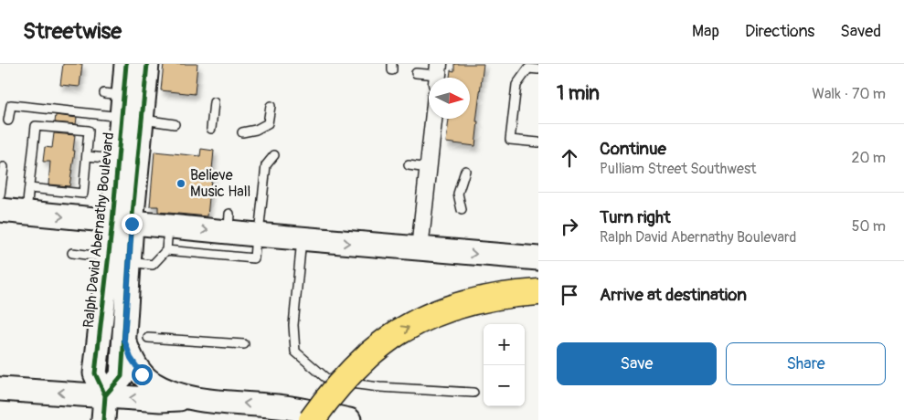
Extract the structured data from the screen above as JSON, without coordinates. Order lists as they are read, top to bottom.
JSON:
{
  "streets": {
    "main road": ["Ralph David Abernathy Boulevard"]
  },
  "places": ["Believe Music Hall"],
  "north": "right",
  "page": {
    "header": "Streetwise",
    "nav": ["Map", "Directions", "Saved"],
    "heading": ["1 min", "Walk · 70 m"],
    "list": [
      ["Continue", "Pulliam Street Southwest", "20 m"],
      ["Turn right", "Ralph David Abernathy Boulevard", "50 m"],
      "Arrive at destination"
    ],
    "map_buttons": ["+", "−"],
    "buttons": ["Save", "Share"]
  }
}
